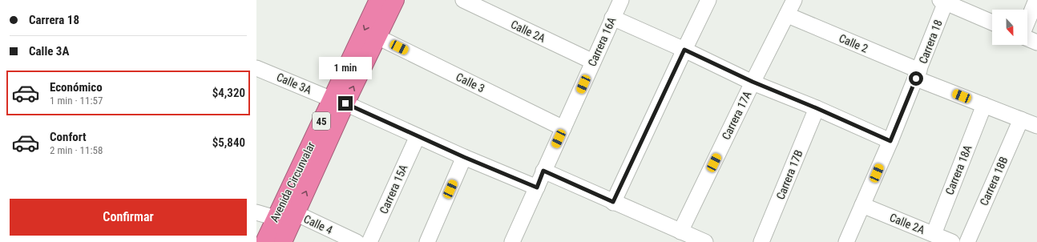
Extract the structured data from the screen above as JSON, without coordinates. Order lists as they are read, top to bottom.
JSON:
{
  "streets": {
    "highway": ["45", "Avenida Circunvalar"],
    "street": [
      "Calle 2A",
      "Carrera 16A",
      "Carrera 18",
      "Calle 2",
      "Calle 3",
      "Calle 3A",
      "Carrera 17A",
      "Carrera 18A",
      "Carrera 17B",
      "Carrera 18B",
      "Carrera 15A",
      "Calle 4"
    ]
  },
  "crossings": [
    ["Calle 2A", "Carrera 16A"],
    ["Calle 2A", "Carrera 18"],
    ["Calle 2A", "Carrera 18A"],
    ["Carrera 16A", "Calle 3"],
    ["Carrera 16A", "Calle 3A"],
    ["Carrera 18", "Calle 2"],
    ["Calle 2", "Carrera 17A"],
    ["Calle 2", "Carrera 18A"],
    ["Calle 2", "Carrera 18B"],
    ["Calle 3", "Avenida Circunvalar"],
    ["Calle 3A", "Avenida Circunvalar"],
    ["Calle 3A", "Carrera 15A"],
    ["Avenida Circunvalar", "Calle 4"]
  ],
  "north": "bottom",
  "page": {
    "banner": ["Carrera 18", "Calle 3A"],
    "bubble": "1 min",
    "list": [
      {
        "name": "Económico",
        "note": "1 min · 11:57",
        "value": "$4,320"
      },
      {
        "name": "Confort",
        "note": "2 min · 11:58",
        "value": "$5,840"
      }
    ],
    "buttons": "Confirmar"
  }
}
